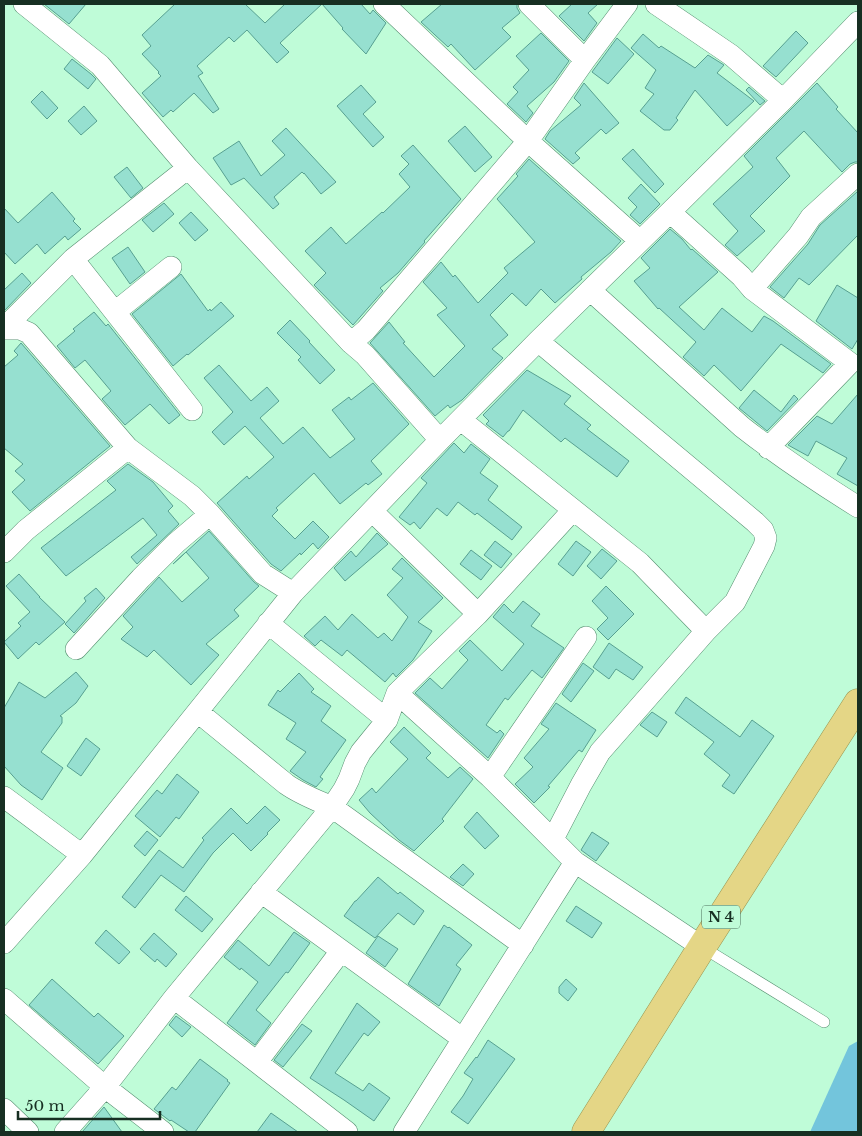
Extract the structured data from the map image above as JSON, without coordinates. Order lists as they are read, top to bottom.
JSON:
{
  "streets": {
    "highway": ["N 4"]
  },
  "scale_bar": "50 m"
}
